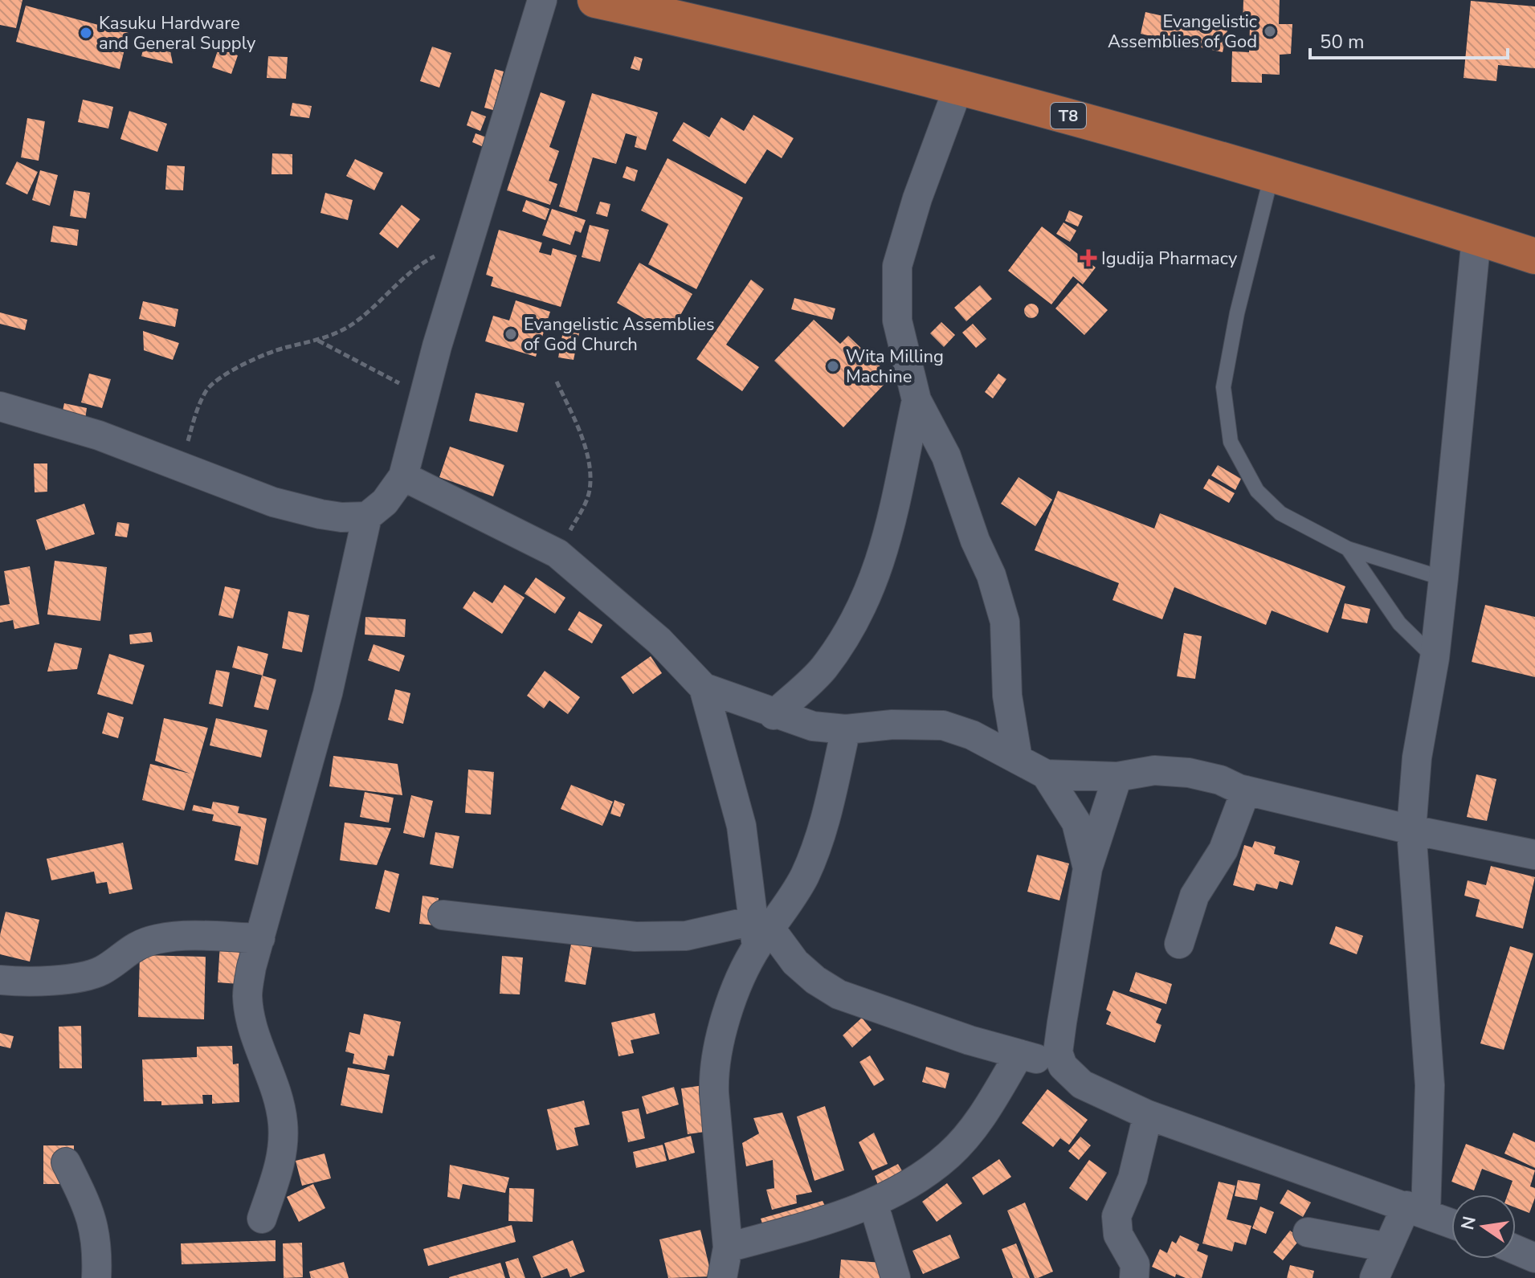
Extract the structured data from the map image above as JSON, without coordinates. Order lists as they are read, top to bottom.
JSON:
{
  "streets": {
    "main road": ["T8"]
  },
  "places": {
    "other": [
      "Evangelistic Assemblies of God",
      "Kasuku Hardware and General Supply",
      "Evangelistic Assemblies of God Church",
      "Wita Milling Machine"
    ],
    "health": ["Igudija Pharmacy"]
  },
  "scale_bar": "50 m",
  "north": "left"
}
